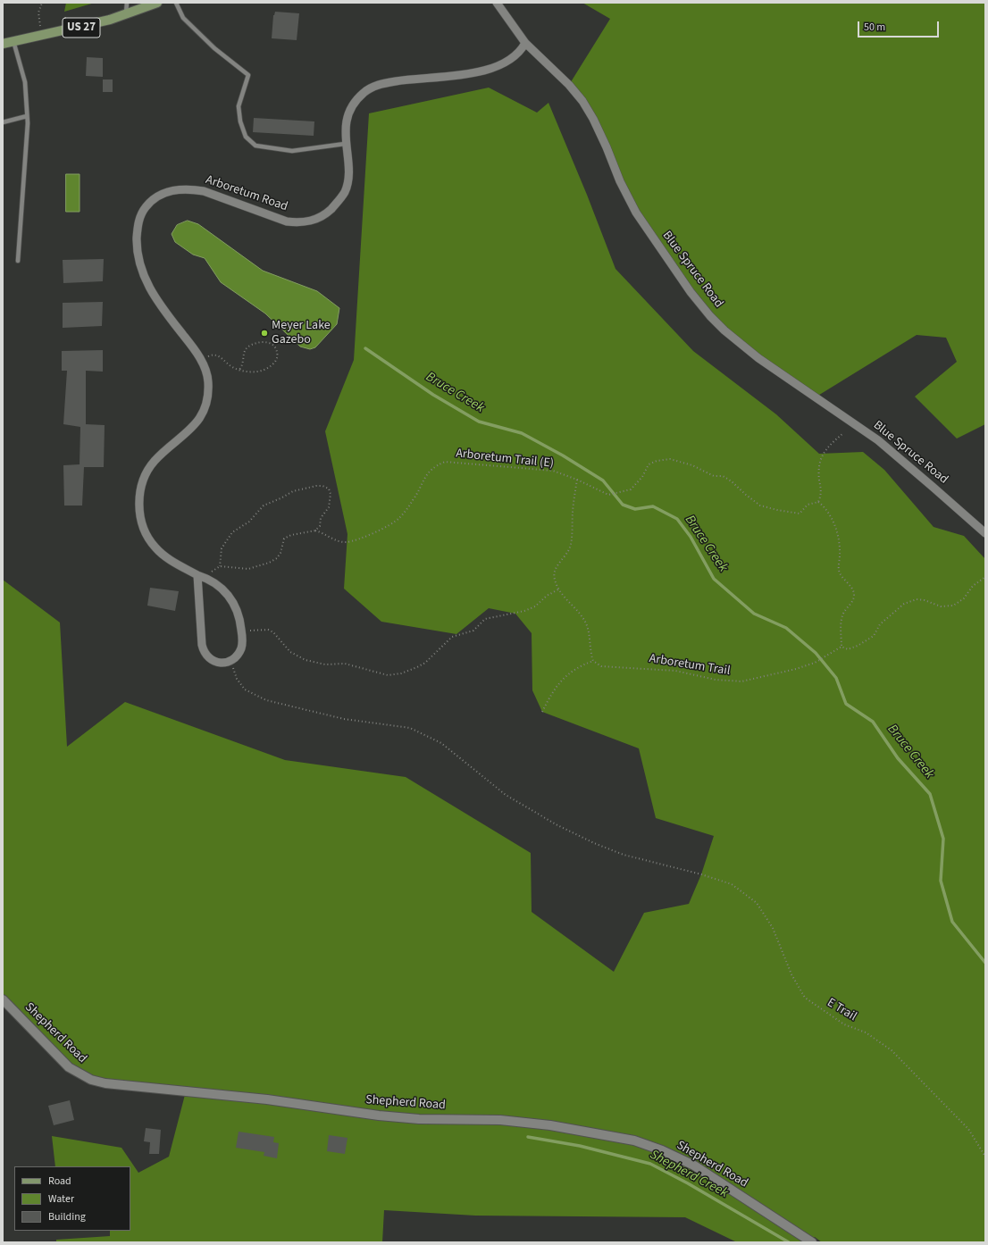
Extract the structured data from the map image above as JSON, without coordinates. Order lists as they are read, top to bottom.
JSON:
{
  "streets": {
    "main road": ["US 27"],
    "street": ["Arboretum Road", "Blue Spruce Road", "Shepherd Road"],
    "path": ["Arboretum Trail (E)", "Arboretum Trail", "E Trail"]
  },
  "crossings": [
    ["Arboretum Road", "Blue Spruce Road"],
    ["Arboretum Road", "E Trail"]
  ],
  "water": ["Bruce Creek", "Shepherd Creek"],
  "places": ["Meyer Lake Gazebo"],
  "legend": ["Road", "Water", "Building"],
  "scale_bar": "50 m"
}
